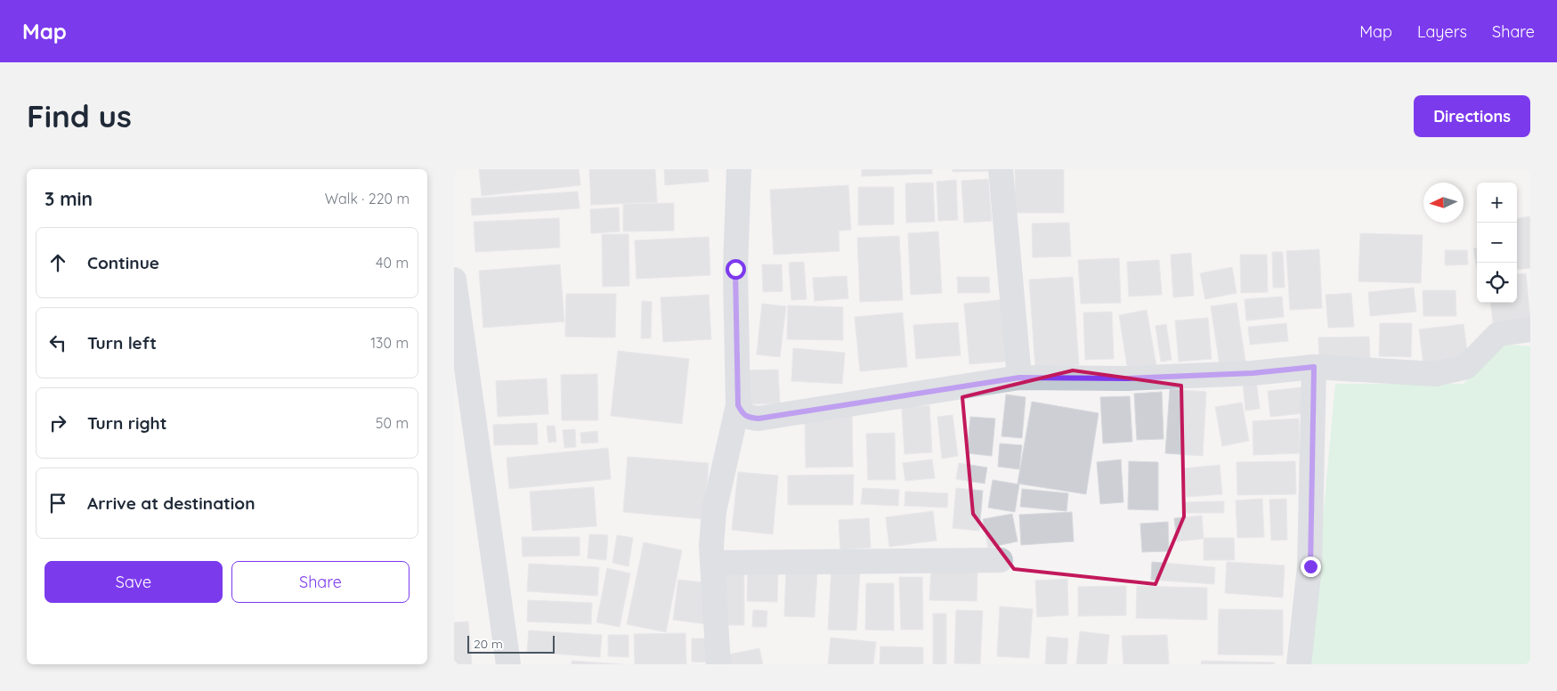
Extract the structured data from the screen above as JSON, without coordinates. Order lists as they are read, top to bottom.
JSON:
{
  "scale_bar": "20 m",
  "north": "left",
  "page": {
    "header": "Map",
    "nav": ["Map", "Layers", "Share"],
    "buttons": [
      "Directions",
      ["Save", "Share"]
    ],
    "title": "Find us",
    "heading": ["3 min", "Walk · 220 m"],
    "map_buttons": ["+", "−"],
    "list": [
      ["Continue", "40 m"],
      ["Turn left", "130 m"],
      ["Turn right", "50 m"],
      "Arrive at destination"
    ],
    "scale": "20 m"
  }
}
